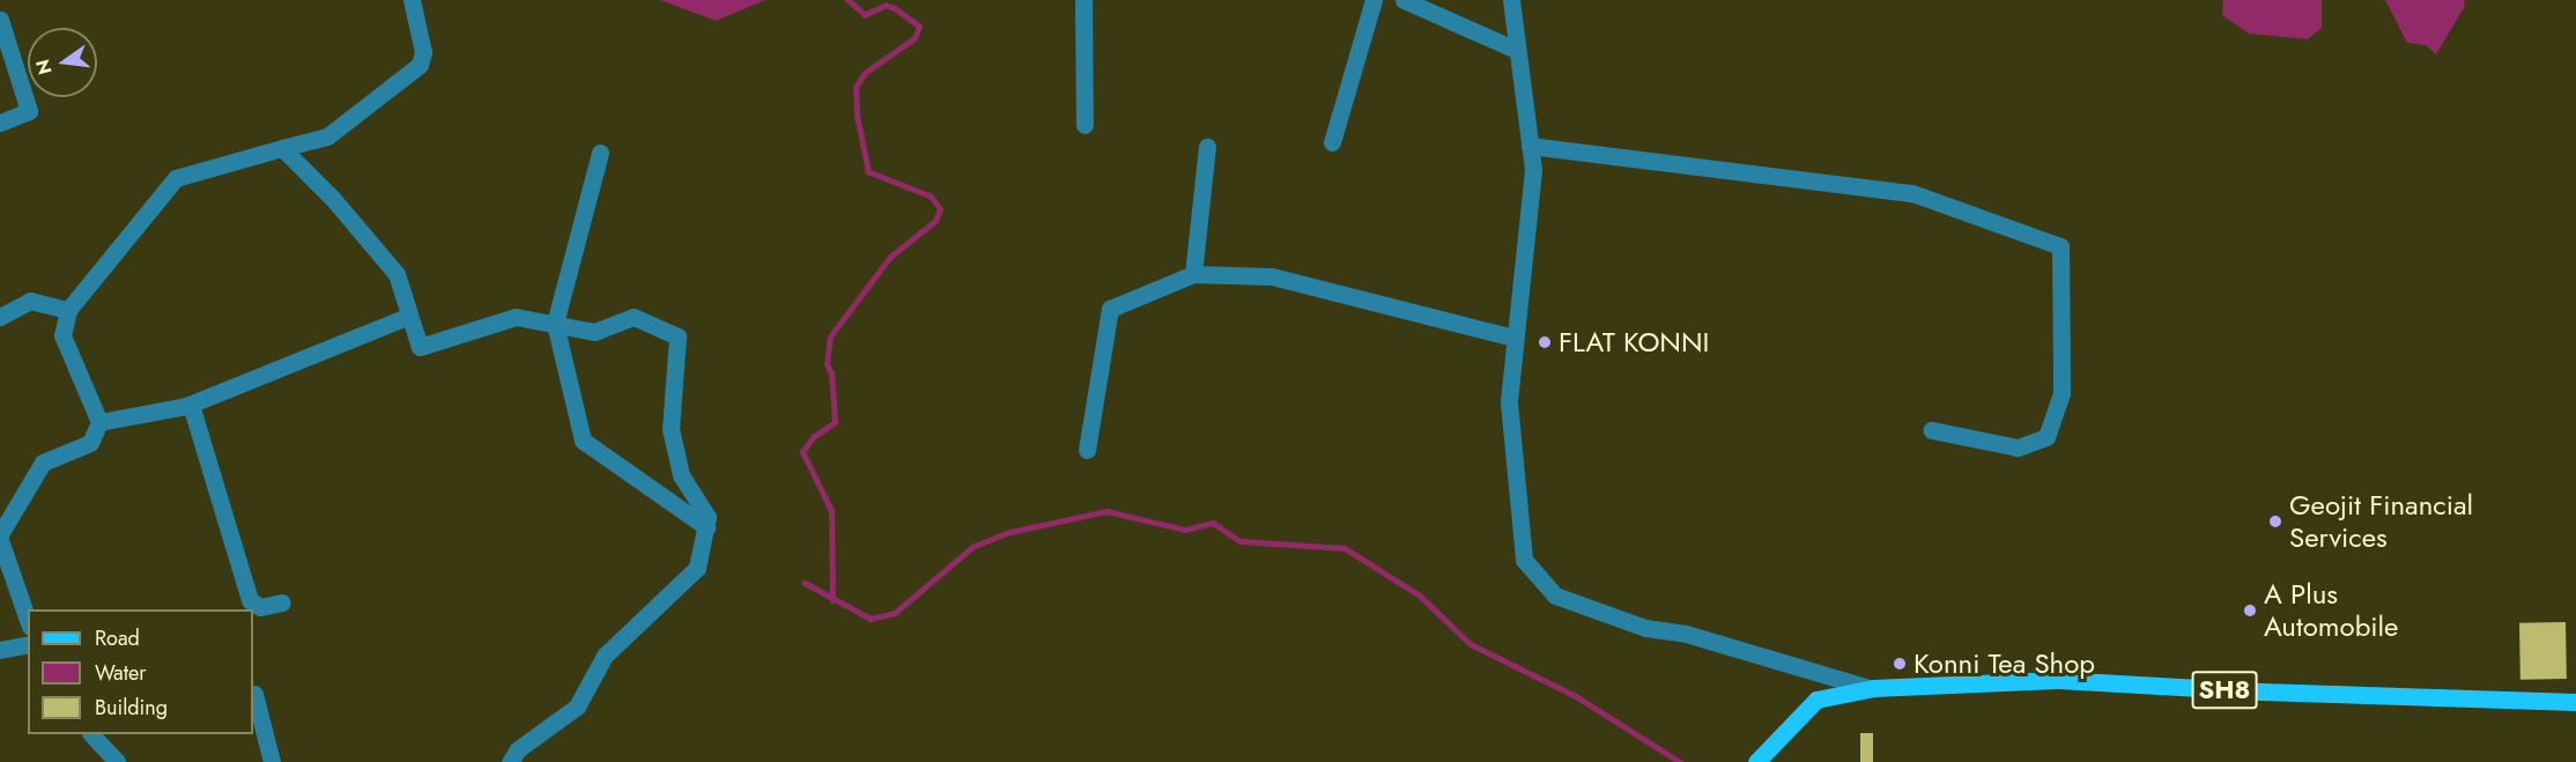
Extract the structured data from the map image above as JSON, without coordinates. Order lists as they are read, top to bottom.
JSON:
{
  "streets": {
    "main road": ["SH8"]
  },
  "places": [
    "FLAT KONNI",
    "Geojit Financial Services",
    "A Plus Automobile",
    "Konni Tea Shop"
  ],
  "legend": ["Road", "Water", "Building"],
  "north": "left"
}
